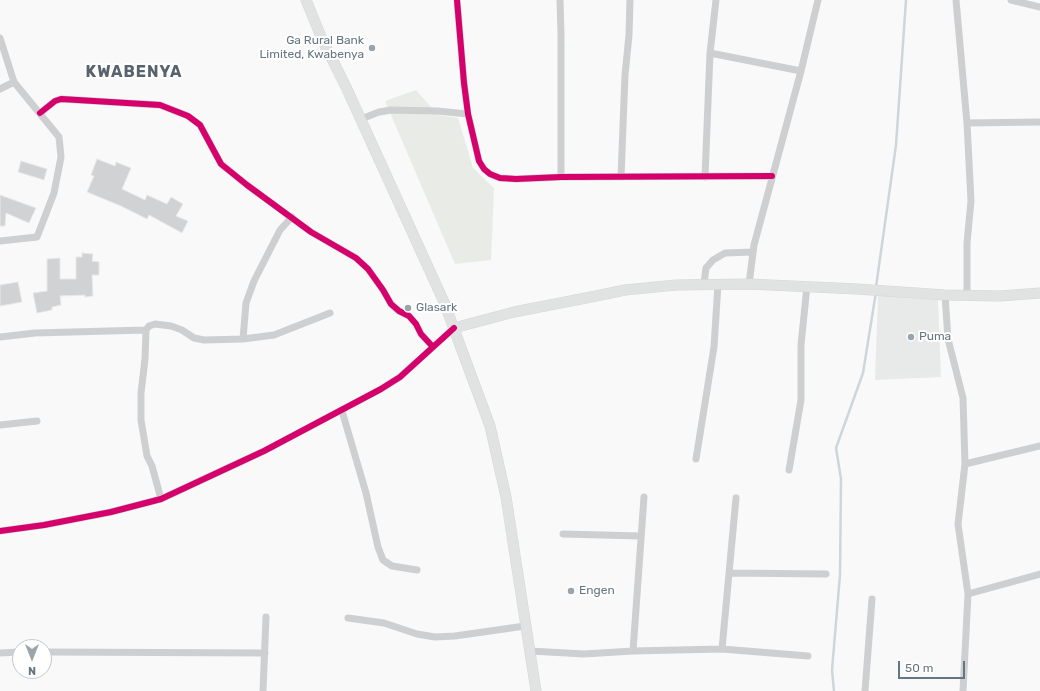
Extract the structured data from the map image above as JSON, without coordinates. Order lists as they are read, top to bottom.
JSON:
{
  "districts": ["KWABENYA"],
  "places": [
    "Ga Rural Bank Limited, Kwabenya",
    "Glasark",
    "Puma",
    "Engen"
  ],
  "scale_bar": "50 m",
  "north": "bottom"
}
